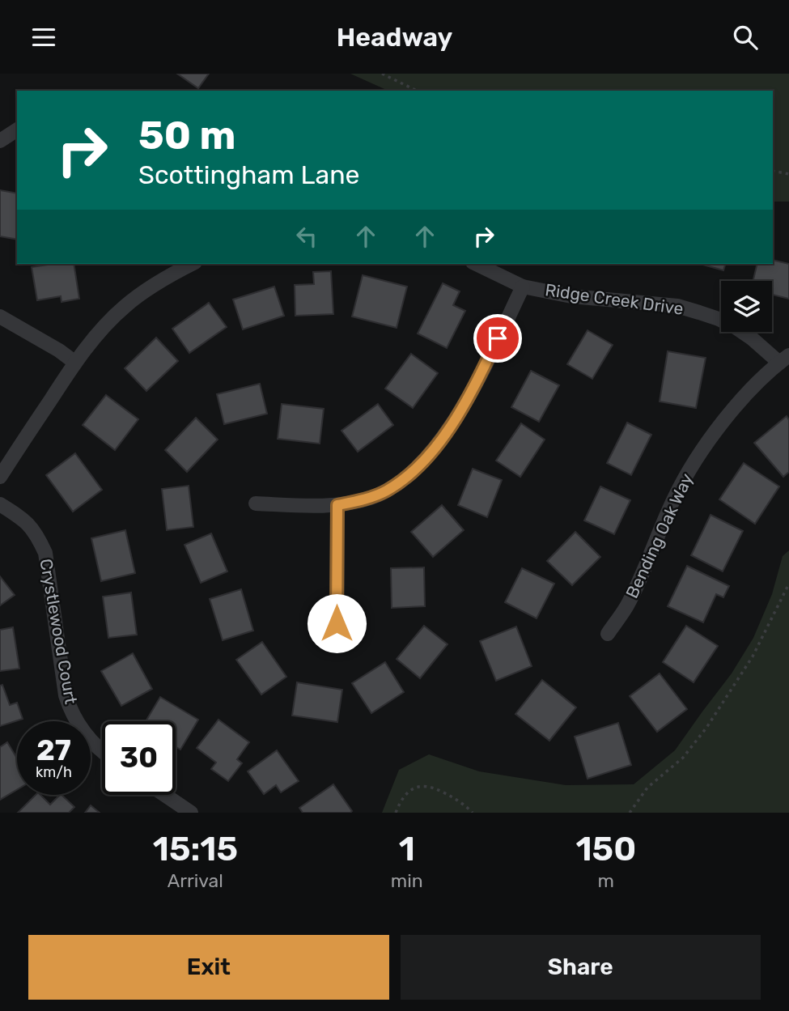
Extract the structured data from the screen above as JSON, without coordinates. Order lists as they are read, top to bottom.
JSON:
{
  "streets": {
    "street": ["Ridge Creek Drive", "Bending Oak Way", "Crystlewood Court"]
  },
  "crossings": [
    ["Ridge Creek Drive", "Bending Oak Way"]
  ],
  "page": {
    "header": "Headway",
    "turn": ["50 m", "Scottingham Lane"],
    "speed": "27 km/h",
    "limit": "30",
    "eta": [
      "15:15",
      "Arrival",
      "1",
      "min",
      "150",
      "m"
    ],
    "buttons": ["Exit", "Share"]
  }
}
